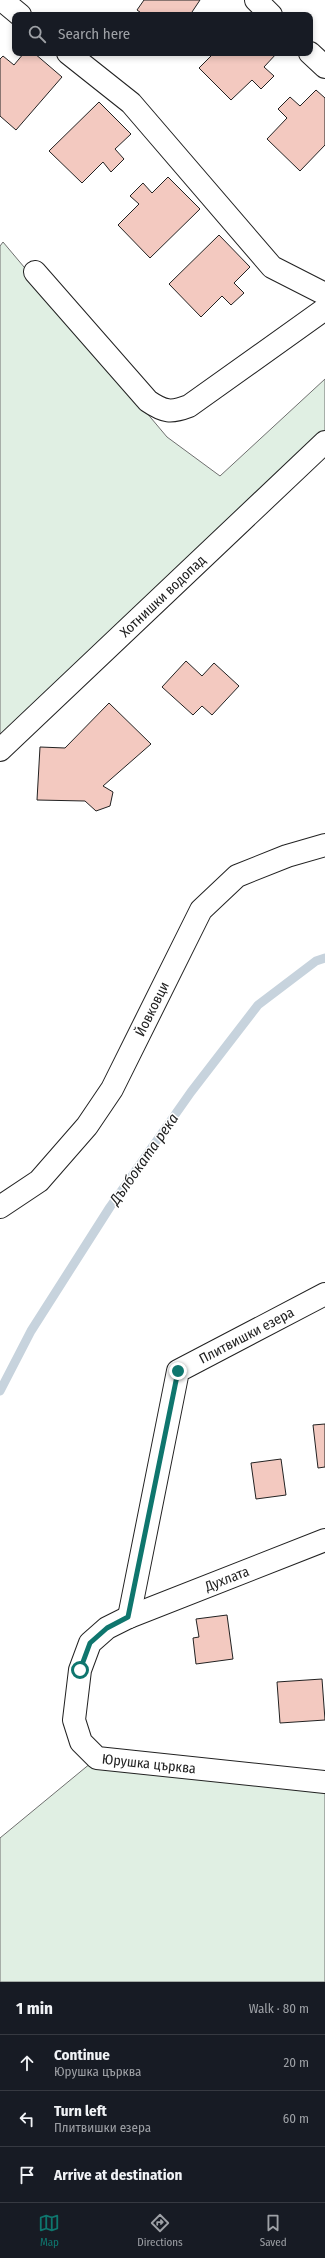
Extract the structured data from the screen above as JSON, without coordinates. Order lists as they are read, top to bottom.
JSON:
{
  "streets": {
    "street": [
      "Хотнишки водопад",
      "Йовковци",
      "Плитвишки езера",
      "Духлата",
      "Юрушка църква"
    ]
  },
  "crossings": [
    ["Плитвишки езера", "Духлата"],
    ["Плитвишки езера", "Юрушка църква"],
    ["Духлата", "Юрушка църква"]
  ],
  "water": ["Дълбоката река"],
  "page": {
    "search": "Search here",
    "heading": ["1 min", "Walk · 80 m"],
    "list": [
      ["Continue", "Юрушка църква", "20 m"],
      ["Turn left", "Плитвишки езера", "60 m"],
      "Arrive at destination"
    ],
    "nav": ["Map", "Directions", "Saved"]
  }
}
